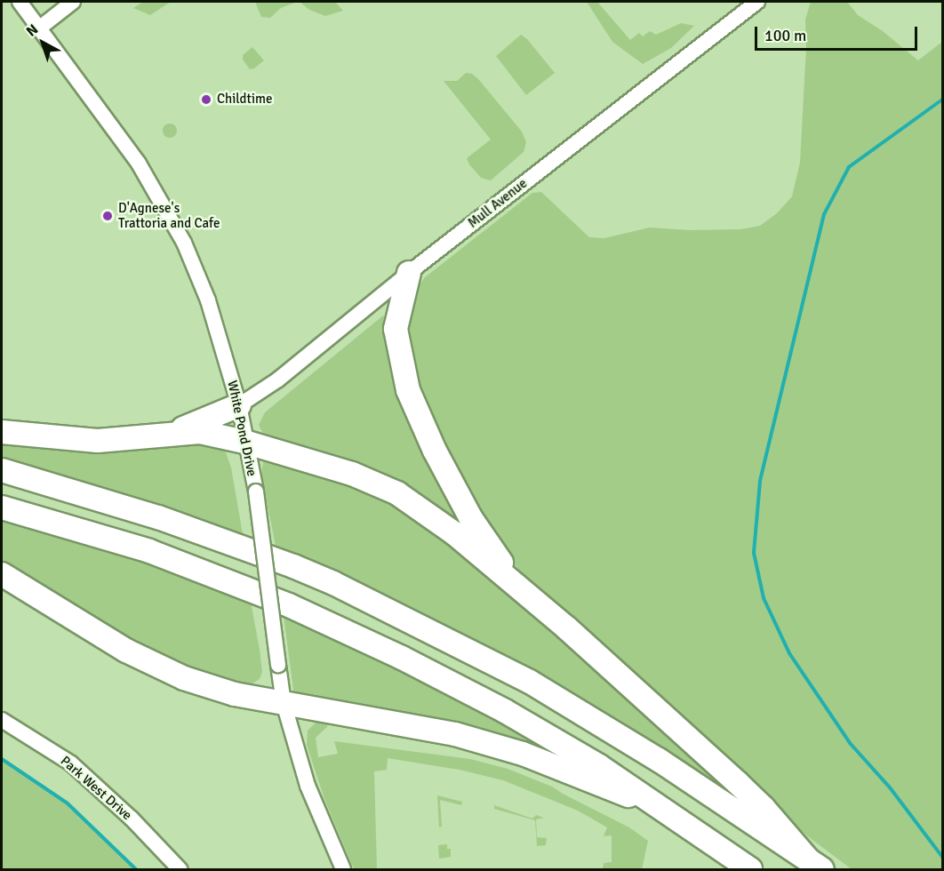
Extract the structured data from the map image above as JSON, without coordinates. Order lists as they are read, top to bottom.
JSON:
{
  "streets": {
    "street": ["Mull Avenue", "White Pond Drive", "Park West Drive"]
  },
  "crossings": [
    ["Mull Avenue", "White Pond Drive"]
  ],
  "places": ["Childtime", "D'Agnese's Trattoria and Cafe"],
  "scale_bar": "100 m",
  "north": "top left"
}
